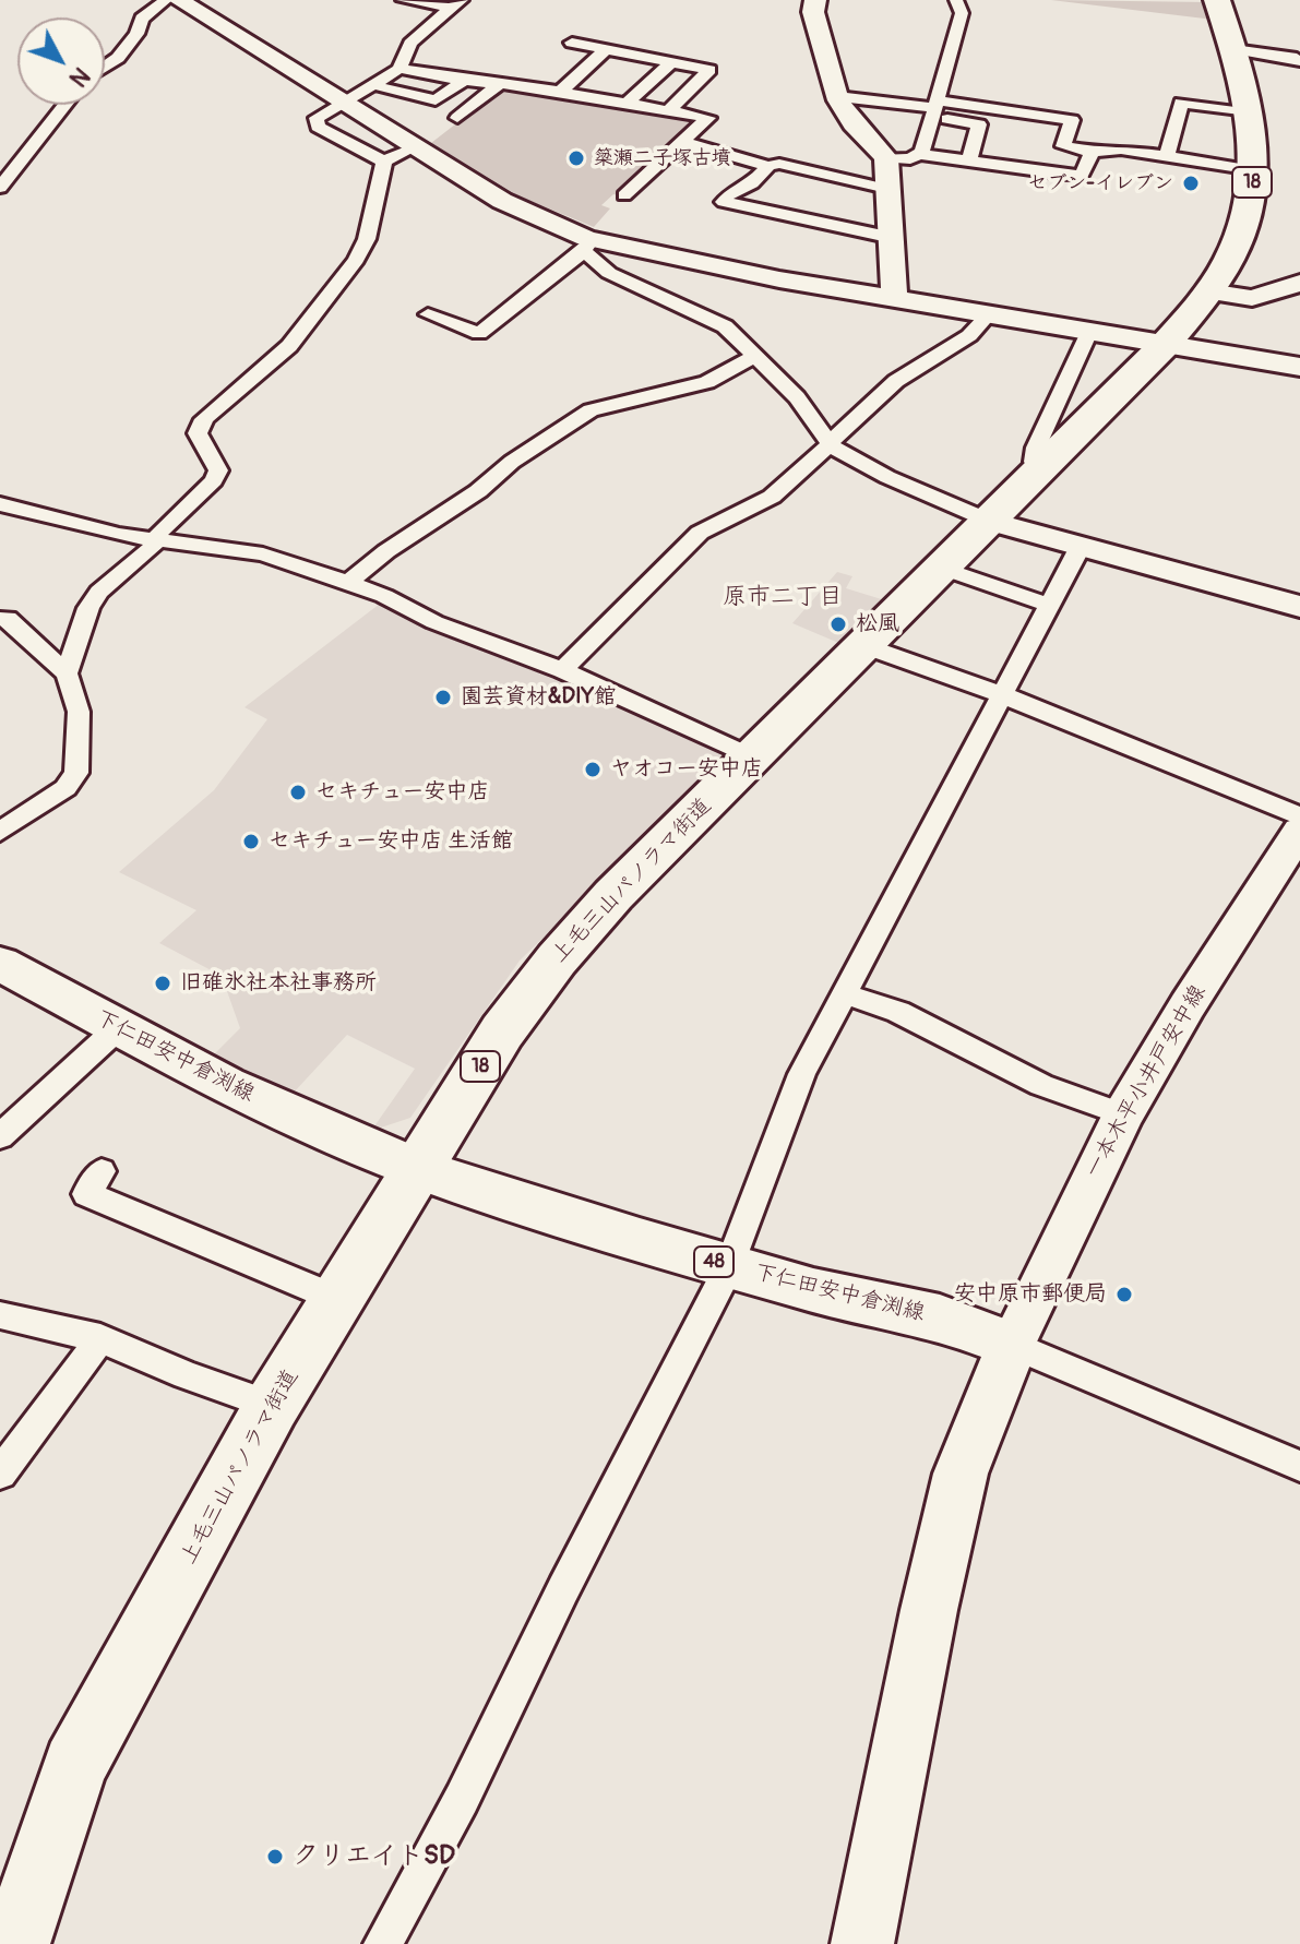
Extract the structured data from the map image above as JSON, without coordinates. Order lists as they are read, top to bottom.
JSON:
{
  "streets": {
    "highway": ["18", "上毛三山パノラマ街道"],
    "main road": ["下仁田安中倉渕線", "48"],
    "street": ["一本木平小井戸安中線"]
  },
  "crossings": [
    ["上毛三山パノラマ街道", "下仁田安中倉渕線"],
    ["下仁田安中倉渕線", "一本木平小井戸安中線"]
  ],
  "districts": ["原市二丁目"],
  "places": [
    "簗瀬二子塚古墳",
    "セブン-イレブン",
    "松風",
    "園芸資材&DIY館",
    "ヤオコー安中店",
    "セキチュー安中店",
    "セキチュー安中店 生活館",
    "旧碓氷社本社事務所",
    "安中原市郵便局",
    "クリエイトSD"
  ],
  "north": "bottom right"
}
